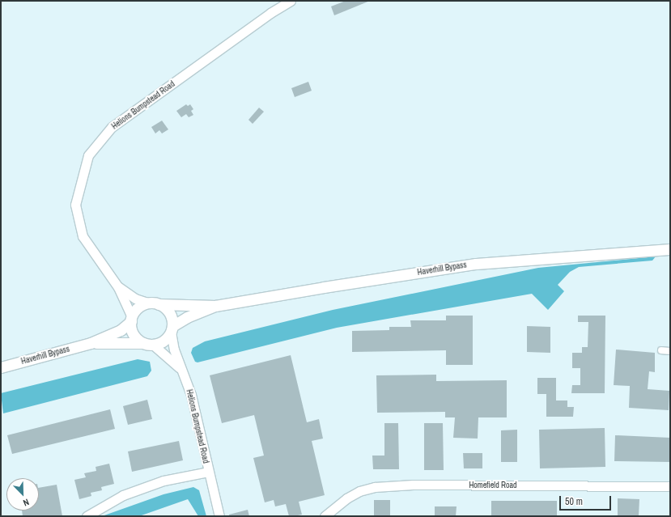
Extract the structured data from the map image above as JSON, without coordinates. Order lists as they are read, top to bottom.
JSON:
{
  "streets": {
    "main road": ["Haverhill Bypass"],
    "street": ["Helions Bumpstead Road", "Homefield Road"]
  },
  "crossings": [
    ["Helions Bumpstead Road", "Haverhill Bypass"]
  ],
  "scale_bar": "50 m",
  "north": "bottom right"
}
